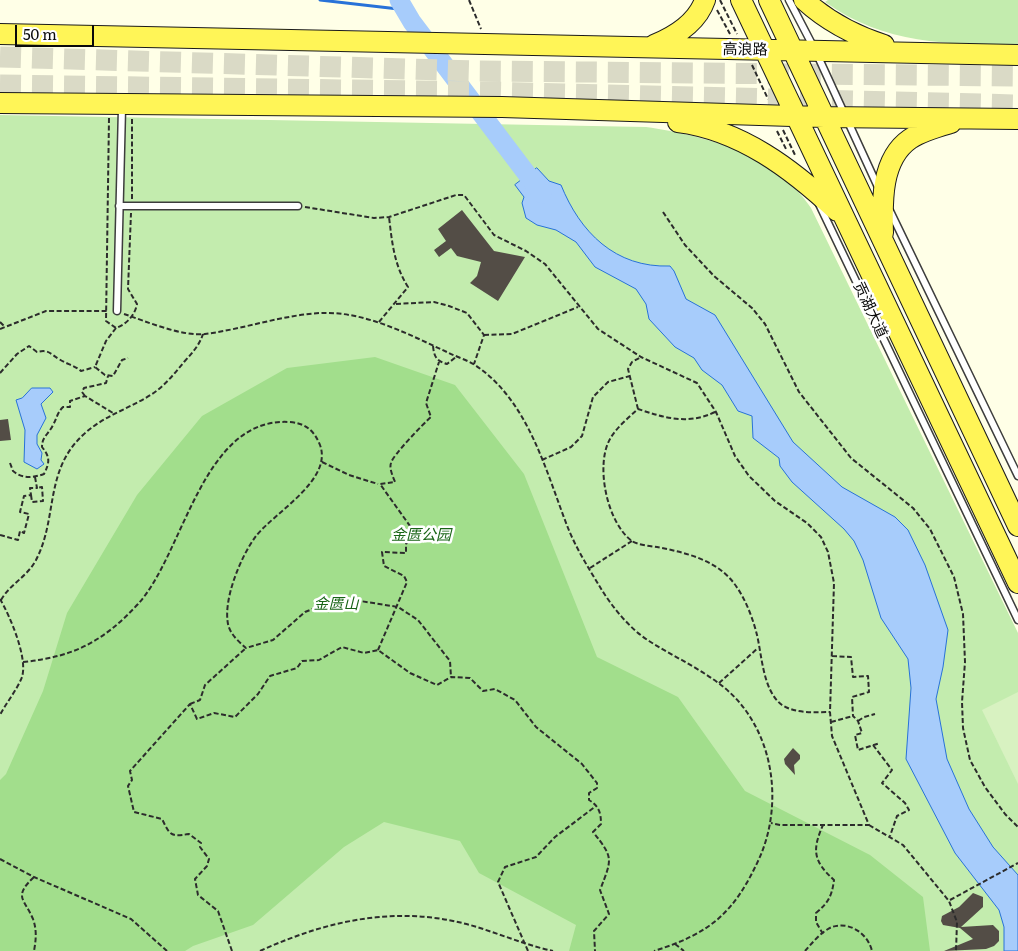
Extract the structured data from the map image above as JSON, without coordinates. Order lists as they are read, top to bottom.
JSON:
{
  "streets": {
    "main road": ["高浪路", "贡湖大道"]
  },
  "crossings": [
    ["高浪路", "贡湖大道"]
  ],
  "parks": ["金匮公园", "金匮山"],
  "scale_bar": "50 m"
}
